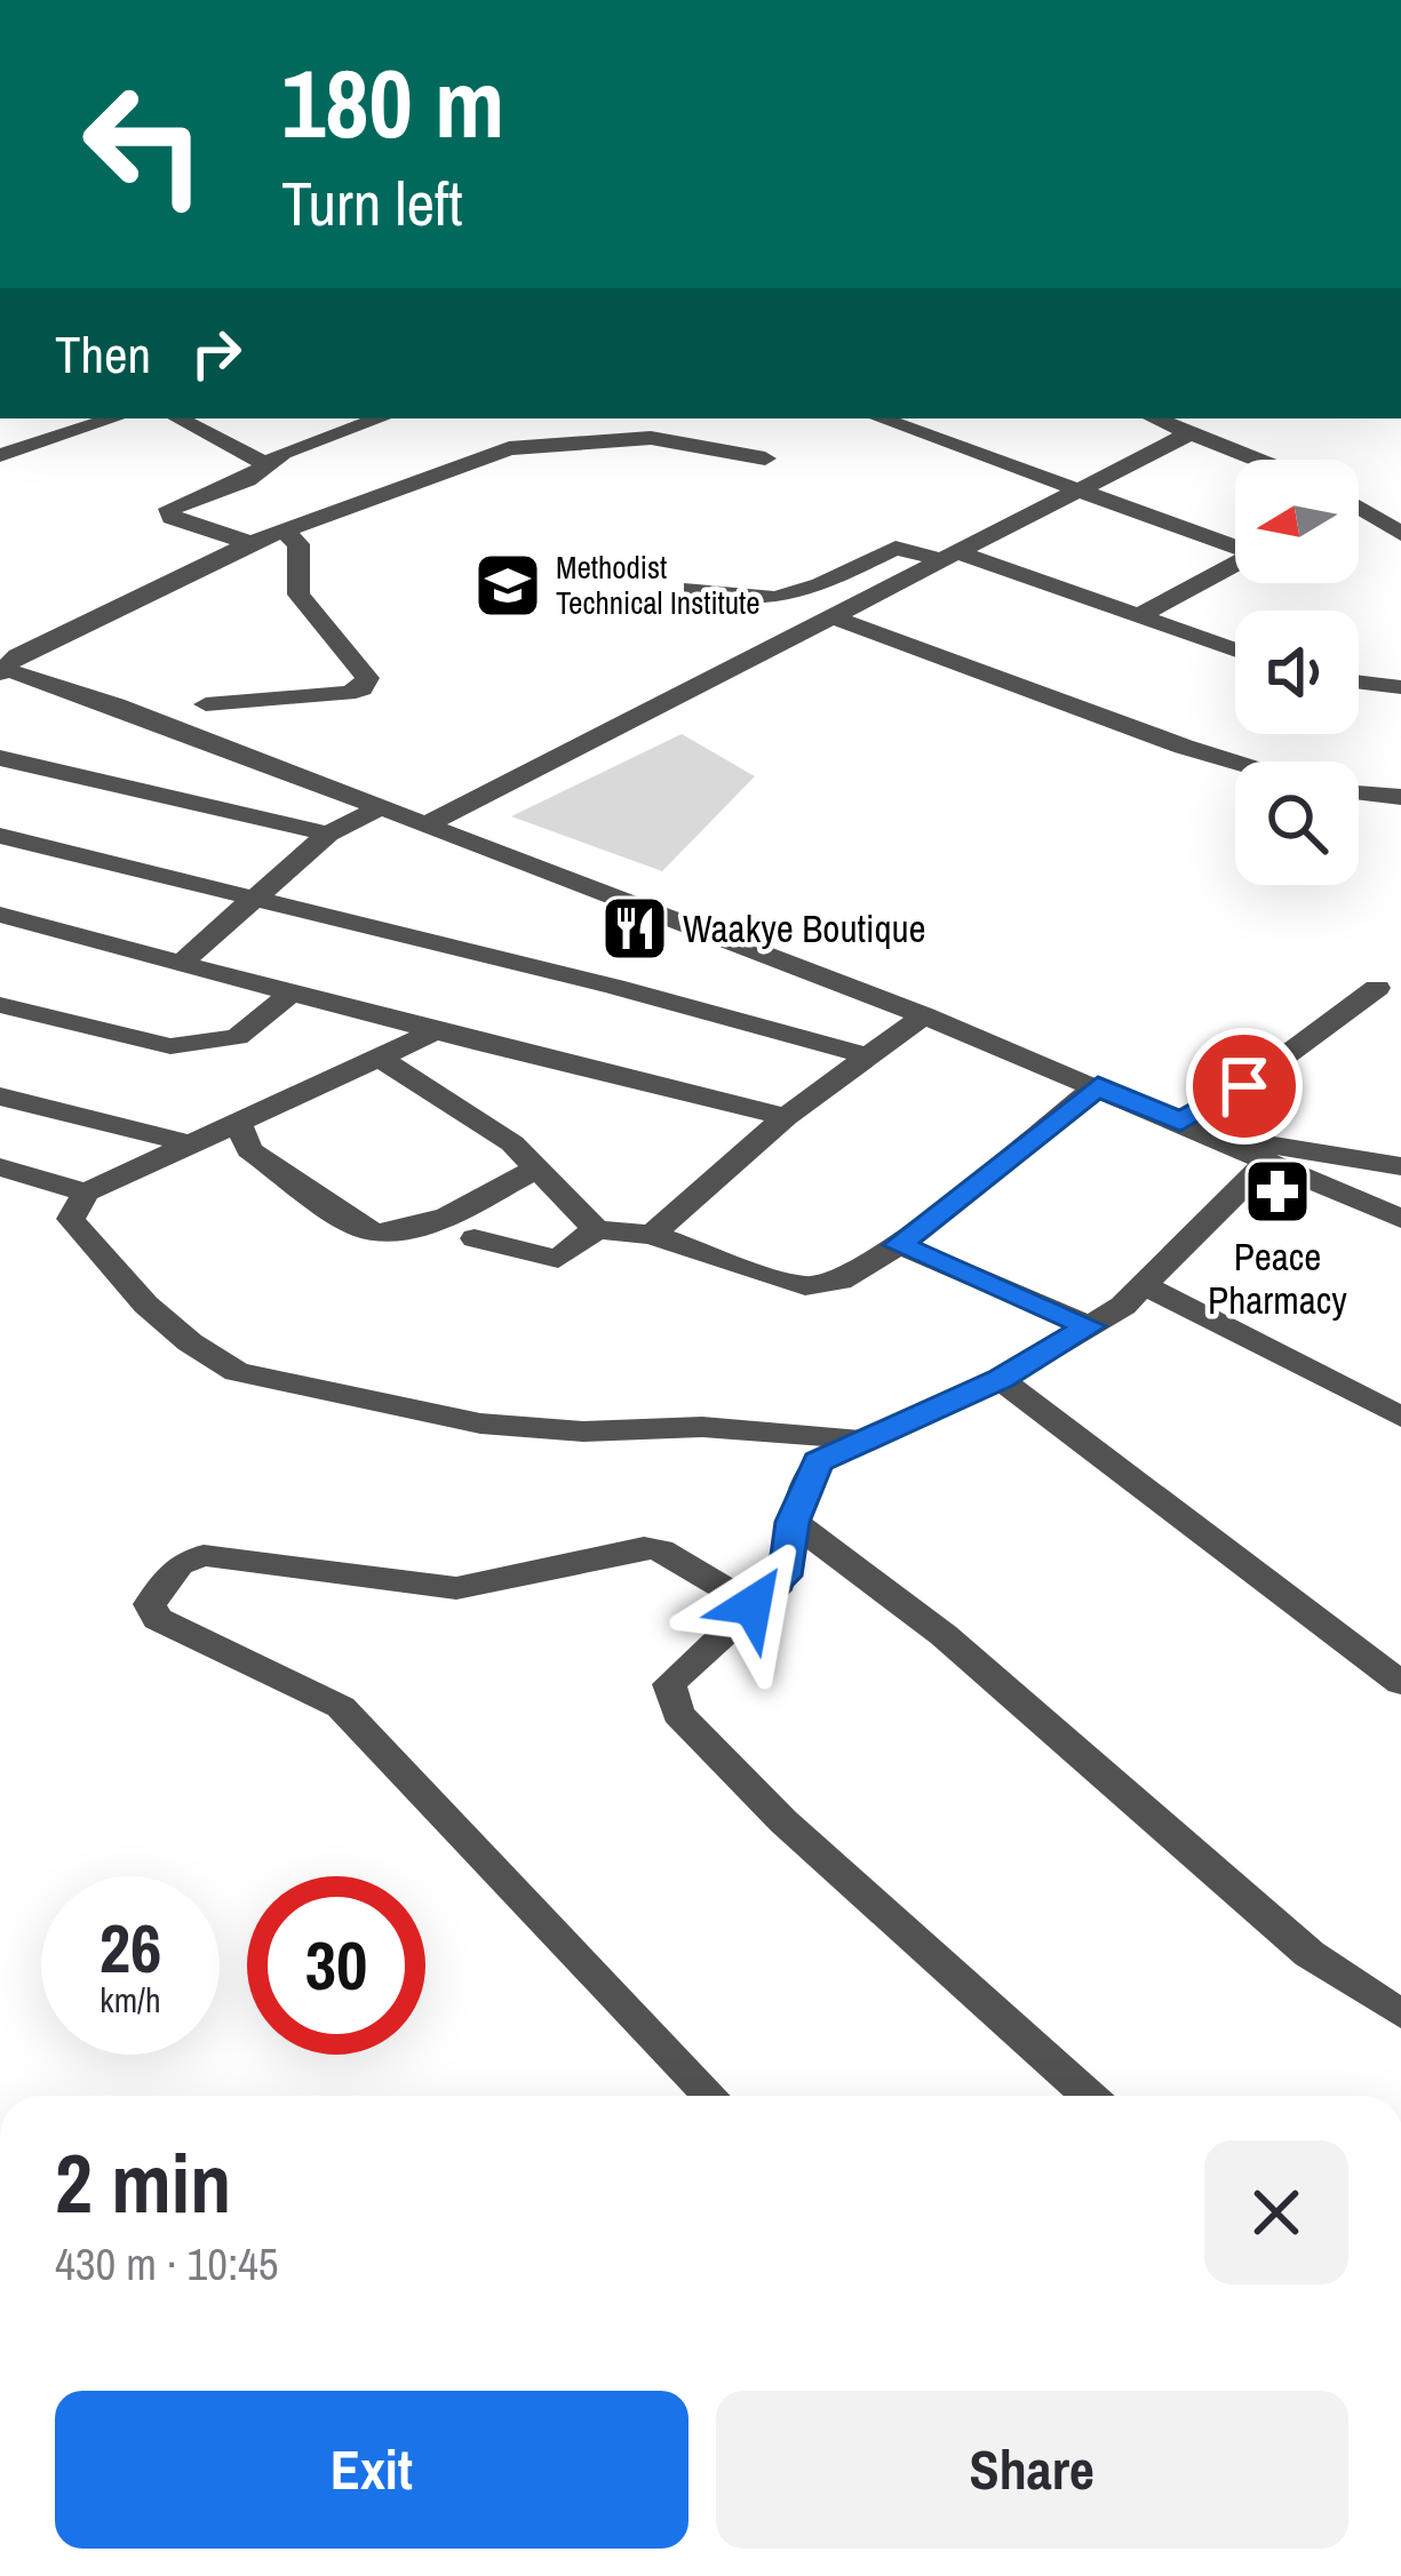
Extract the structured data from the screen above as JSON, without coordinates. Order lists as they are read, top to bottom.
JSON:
{
  "places": {
    "school or university": ["Methodist Technical Institute"],
    "restaurant": ["Waakye Boutique"],
    "pharmacy": ["Peace Pharmacy"]
  },
  "north": "left",
  "page": {
    "turn": ["180 m", "Turn left"],
    "then": "Then",
    "speed": "26 km/h",
    "limit": "30",
    "heading": ["2 min", "430 m · 10:45"],
    "buttons": ["Exit", "Share"]
  }
}
